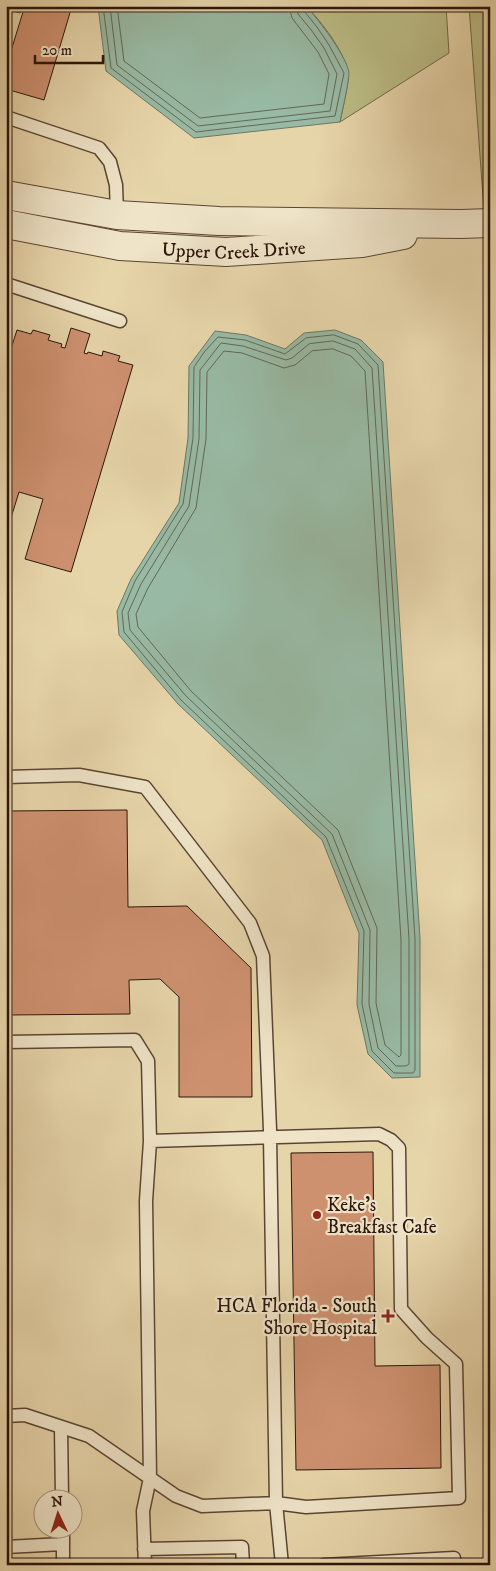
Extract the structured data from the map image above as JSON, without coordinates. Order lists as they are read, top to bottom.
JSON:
{
  "streets": {
    "street": ["Upper Creek Drive"]
  },
  "places": {
    "other": ["Keke's Breakfast Cafe"],
    "health": ["HCA Florida - South Shore Hospital"]
  },
  "scale_bar": "20 m",
  "north": "top"
}
